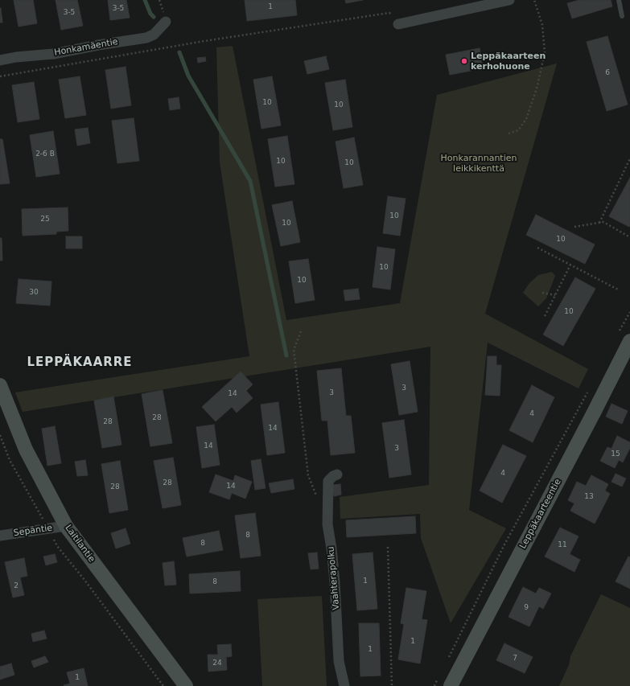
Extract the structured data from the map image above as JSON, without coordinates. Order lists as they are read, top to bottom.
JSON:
{
  "streets": {
    "street": [
      "Honkamäentie",
      "Leppäkaarteentie",
      "Sepäntie",
      "Laitilantie",
      "Vaahterapolku"
    ]
  },
  "crossings": [
    ["Sepäntie", "Laitilantie"]
  ],
  "districts": ["LEPPÄKAARRE"],
  "parks": ["Honkarannantien leikkikenttä"],
  "places": ["Leppäkaarteen kerhohuone"],
  "house_numbers": [
    "1",
    "3-5",
    "3-5",
    "6",
    "10",
    "10",
    "2-6 B",
    "10",
    "10",
    "10",
    "25",
    "10",
    "10",
    "10",
    "10",
    "30",
    "10",
    "3",
    "3",
    "14",
    "4",
    "28",
    "28",
    "14",
    "14",
    "3",
    "15",
    "4",
    "28",
    "14",
    "28",
    "13",
    "8",
    "8",
    "11",
    "1",
    "8",
    "2",
    "9",
    "1",
    "1",
    "7",
    "24",
    "1"
  ]
}
